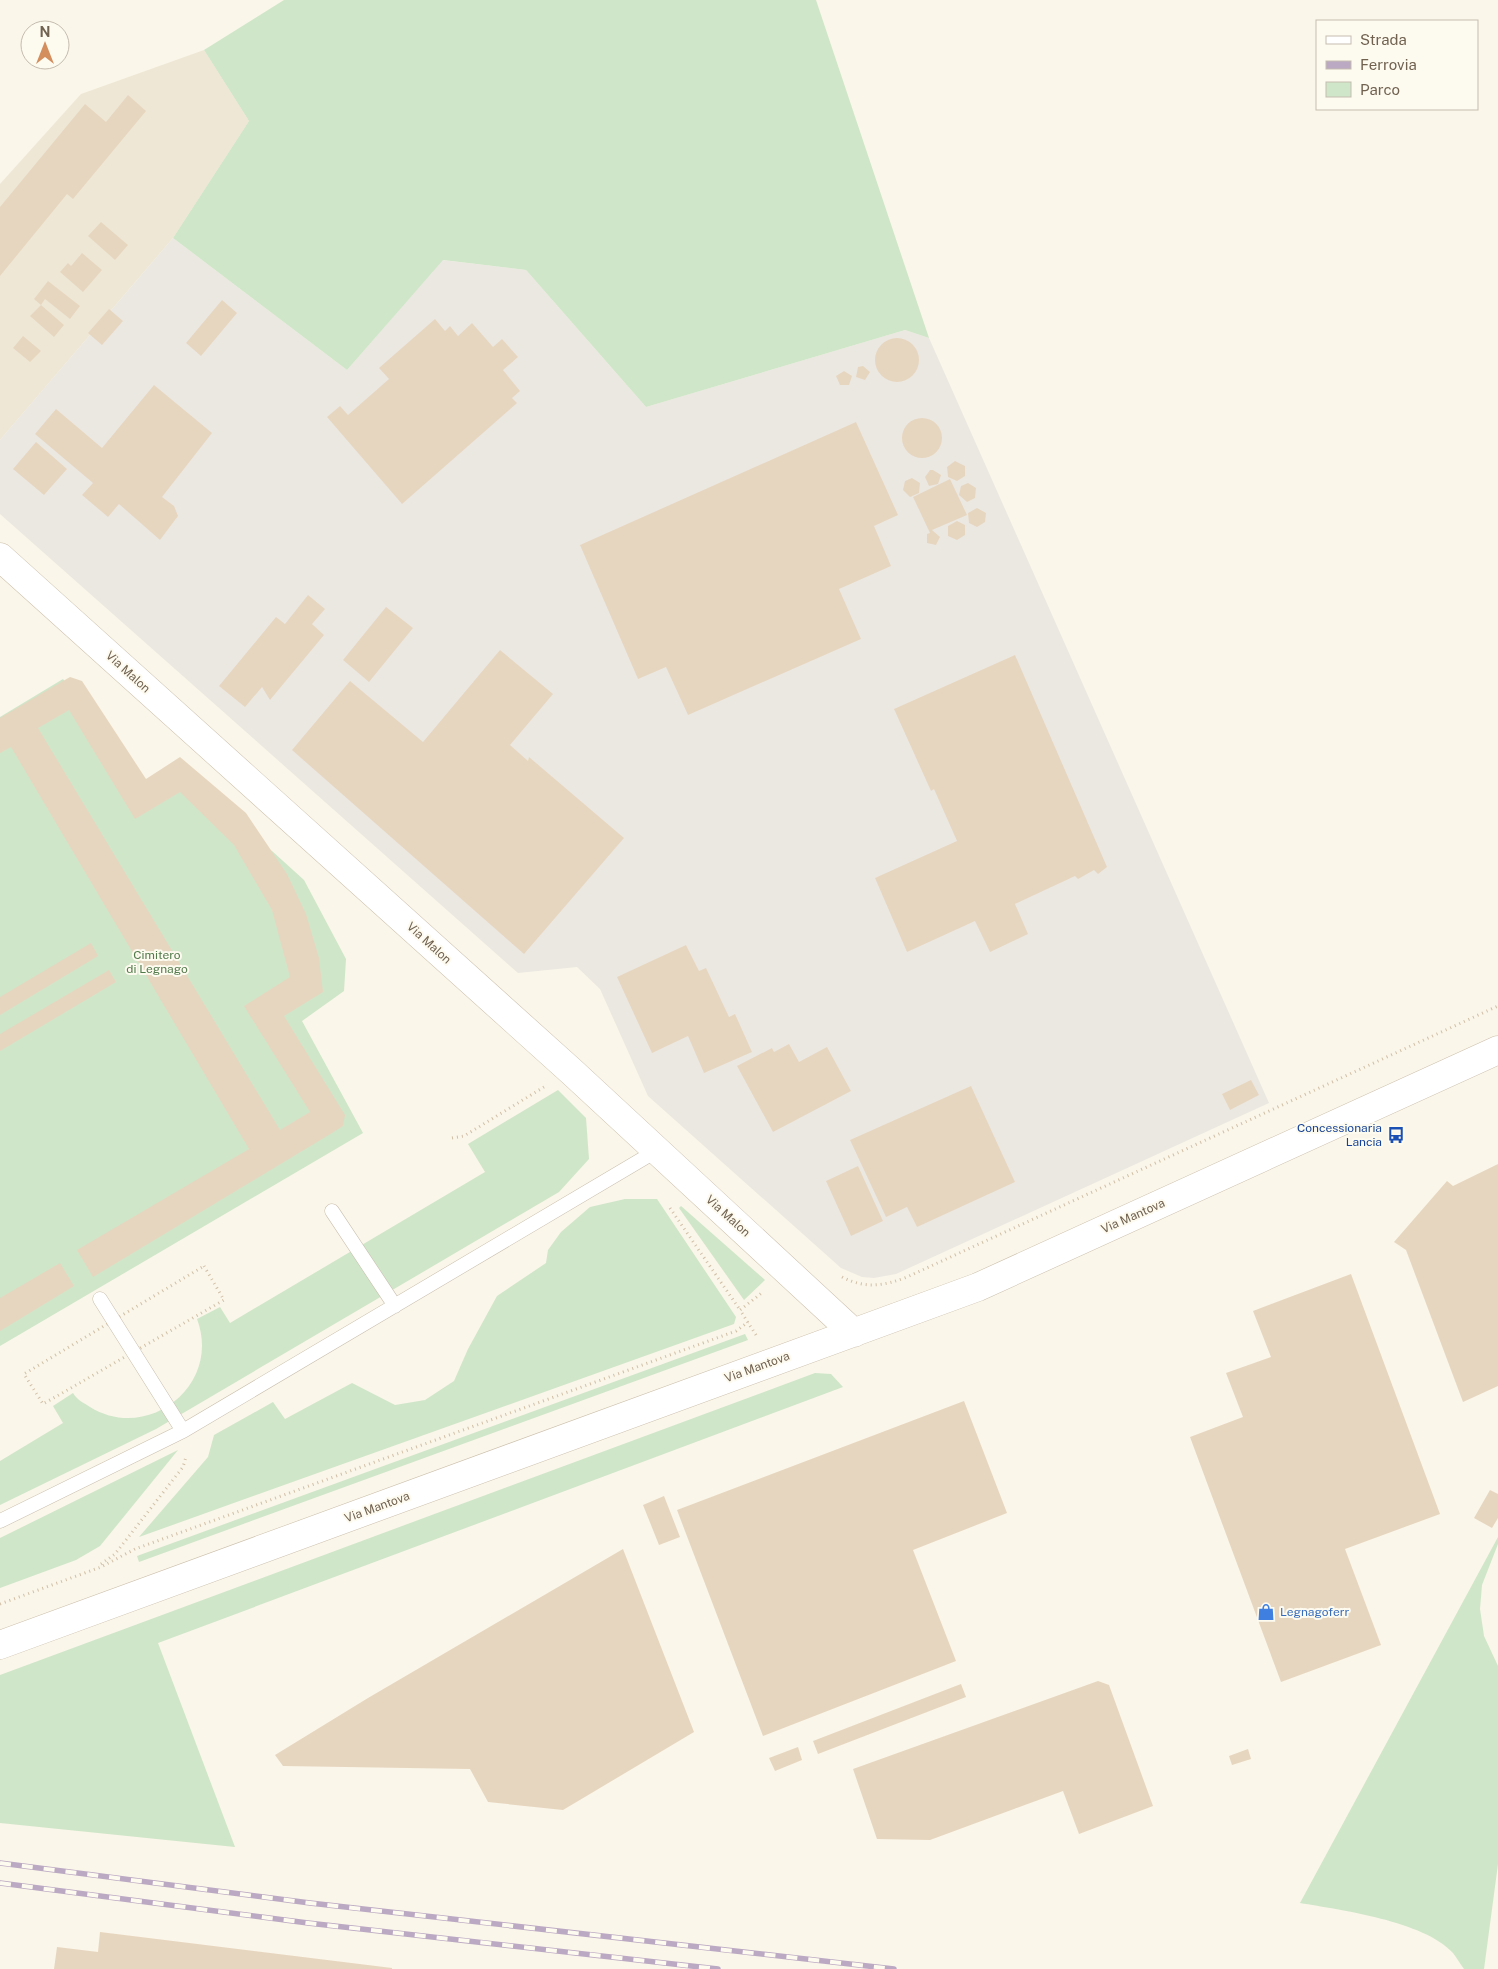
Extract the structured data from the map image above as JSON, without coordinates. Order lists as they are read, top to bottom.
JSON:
{
  "streets": {
    "street": ["Via Malon", "Via Mantova"]
  },
  "crossings": [
    ["Via Malon", "Via Mantova"]
  ],
  "parks": ["Cimitero di Legnago"],
  "places": {
    "bus stop": ["Concessionaria Lancia"],
    "shop": ["Legnagoferr"]
  },
  "legend": ["Strada", "Ferrovia", "Parco"],
  "north": "top"
}
